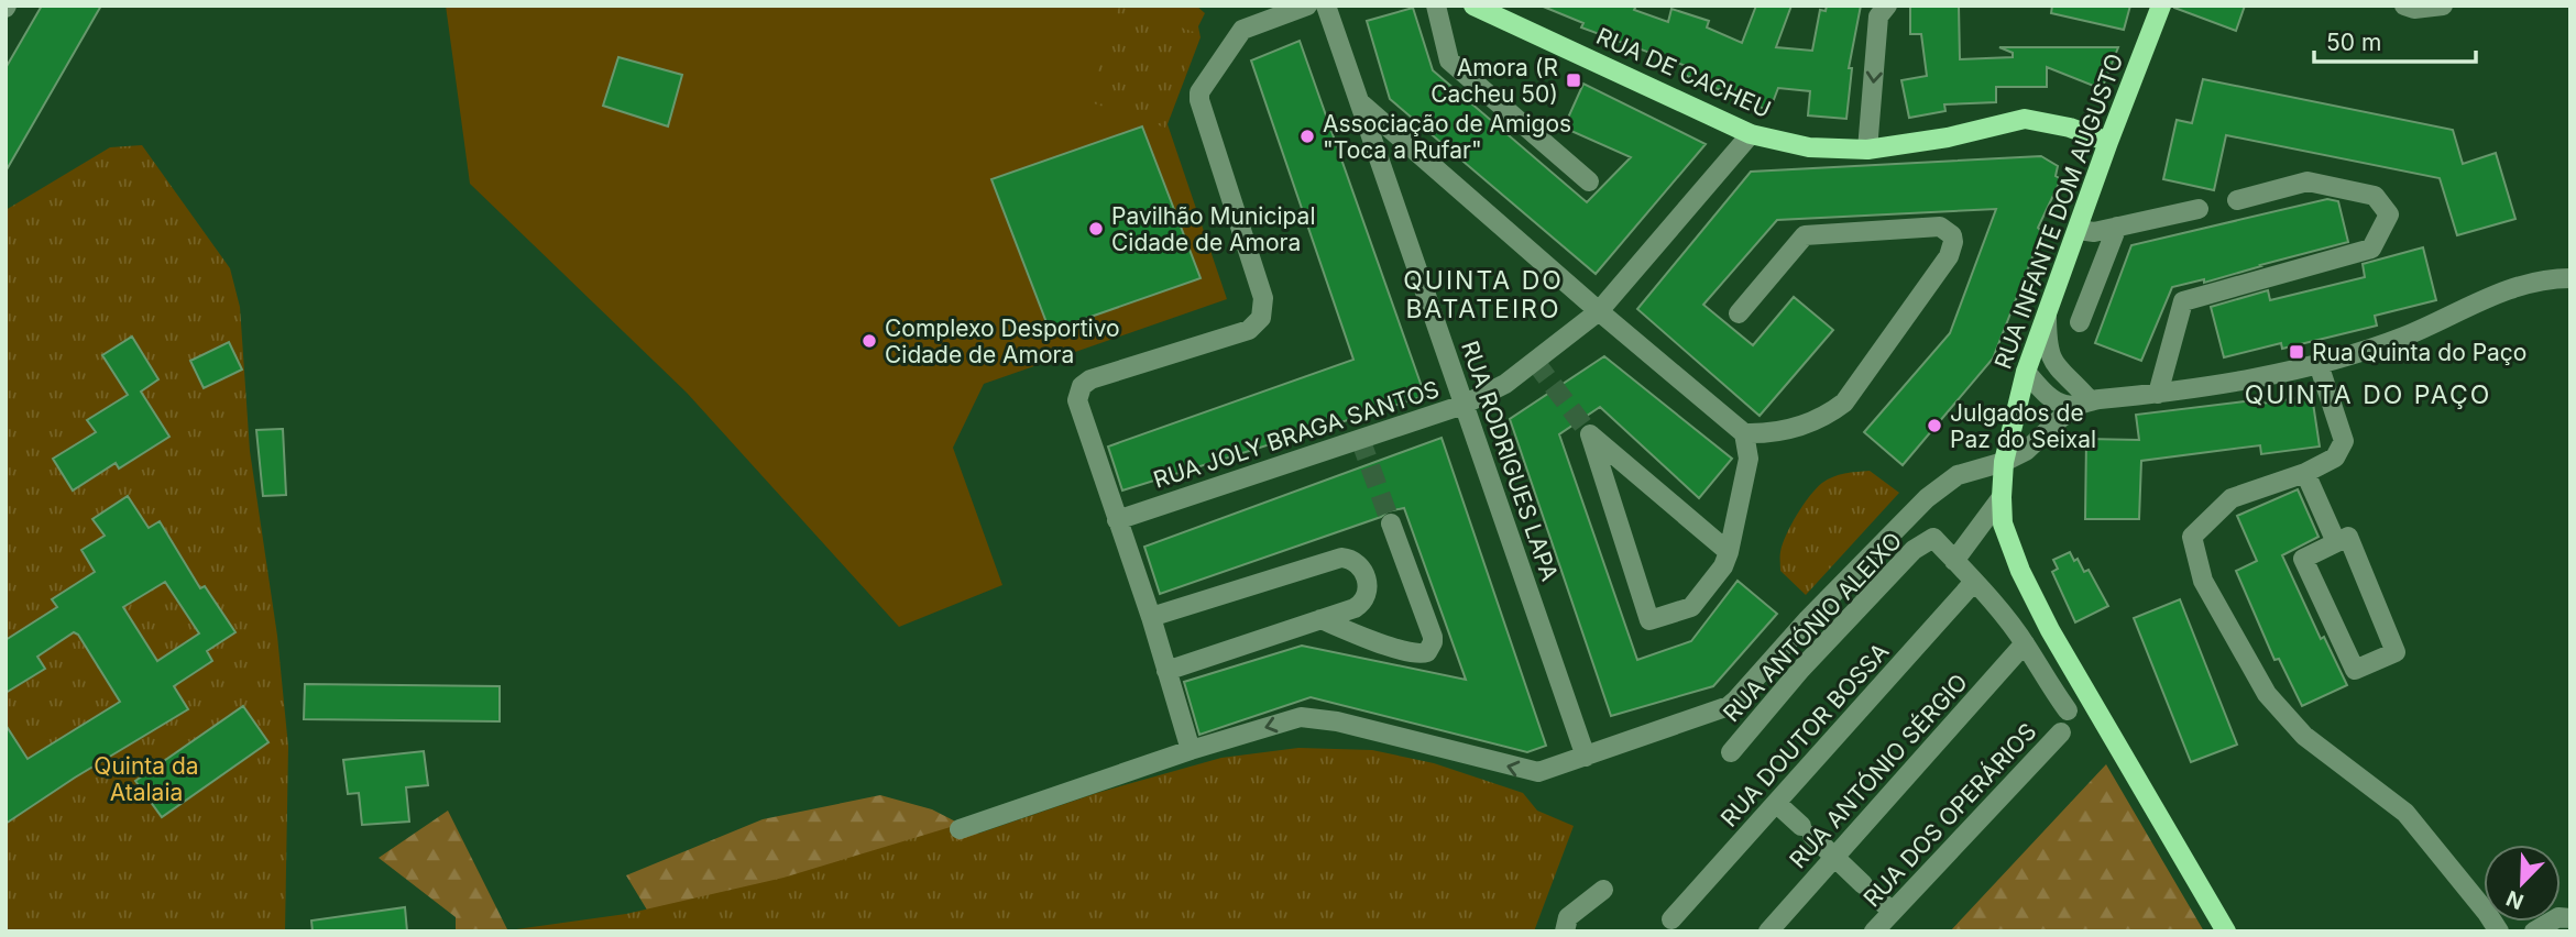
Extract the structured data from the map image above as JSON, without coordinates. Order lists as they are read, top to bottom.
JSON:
{
  "streets": {
    "main road": ["RUA DE CACHEU", "RUA INFANTE DOM AUGUSTO"],
    "street": [
      "RUA JOLY BRAGA SANTOS",
      "RUA RODRIGUES LAPA",
      "RUA ANTÓNIO ALEIXO",
      "RUA DOUTOR BOSSA",
      "RUA ANTÓNIO SÉRGIO",
      "RUA DOS OPERÁRIOS"
    ]
  },
  "crossings": [
    ["RUA DE CACHEU", "RUA INFANTE DOM AUGUSTO"],
    ["RUA DE CACHEU", "RUA JOLY BRAGA SANTOS"],
    ["RUA JOLY BRAGA SANTOS", "RUA RODRIGUES LAPA"]
  ],
  "districts": ["QUINTA DO BATATEIRO", "QUINTA DO PAÇO"],
  "parks": ["Quinta da Atalaia"],
  "places": {
    "transit": ["Amora (R Cacheu 50)", "Rua Quinta do Paço"],
    "other": [
      "Associação de Amigos \"Toca a Rufar\"",
      "Pavilhão Municipal Cidade de Amora",
      "Complexo Desportivo Cidade de Amora",
      "Julgados de Paz do Seixal"
    ]
  },
  "scale_bar": "50 m",
  "north": "bottom left"
}
